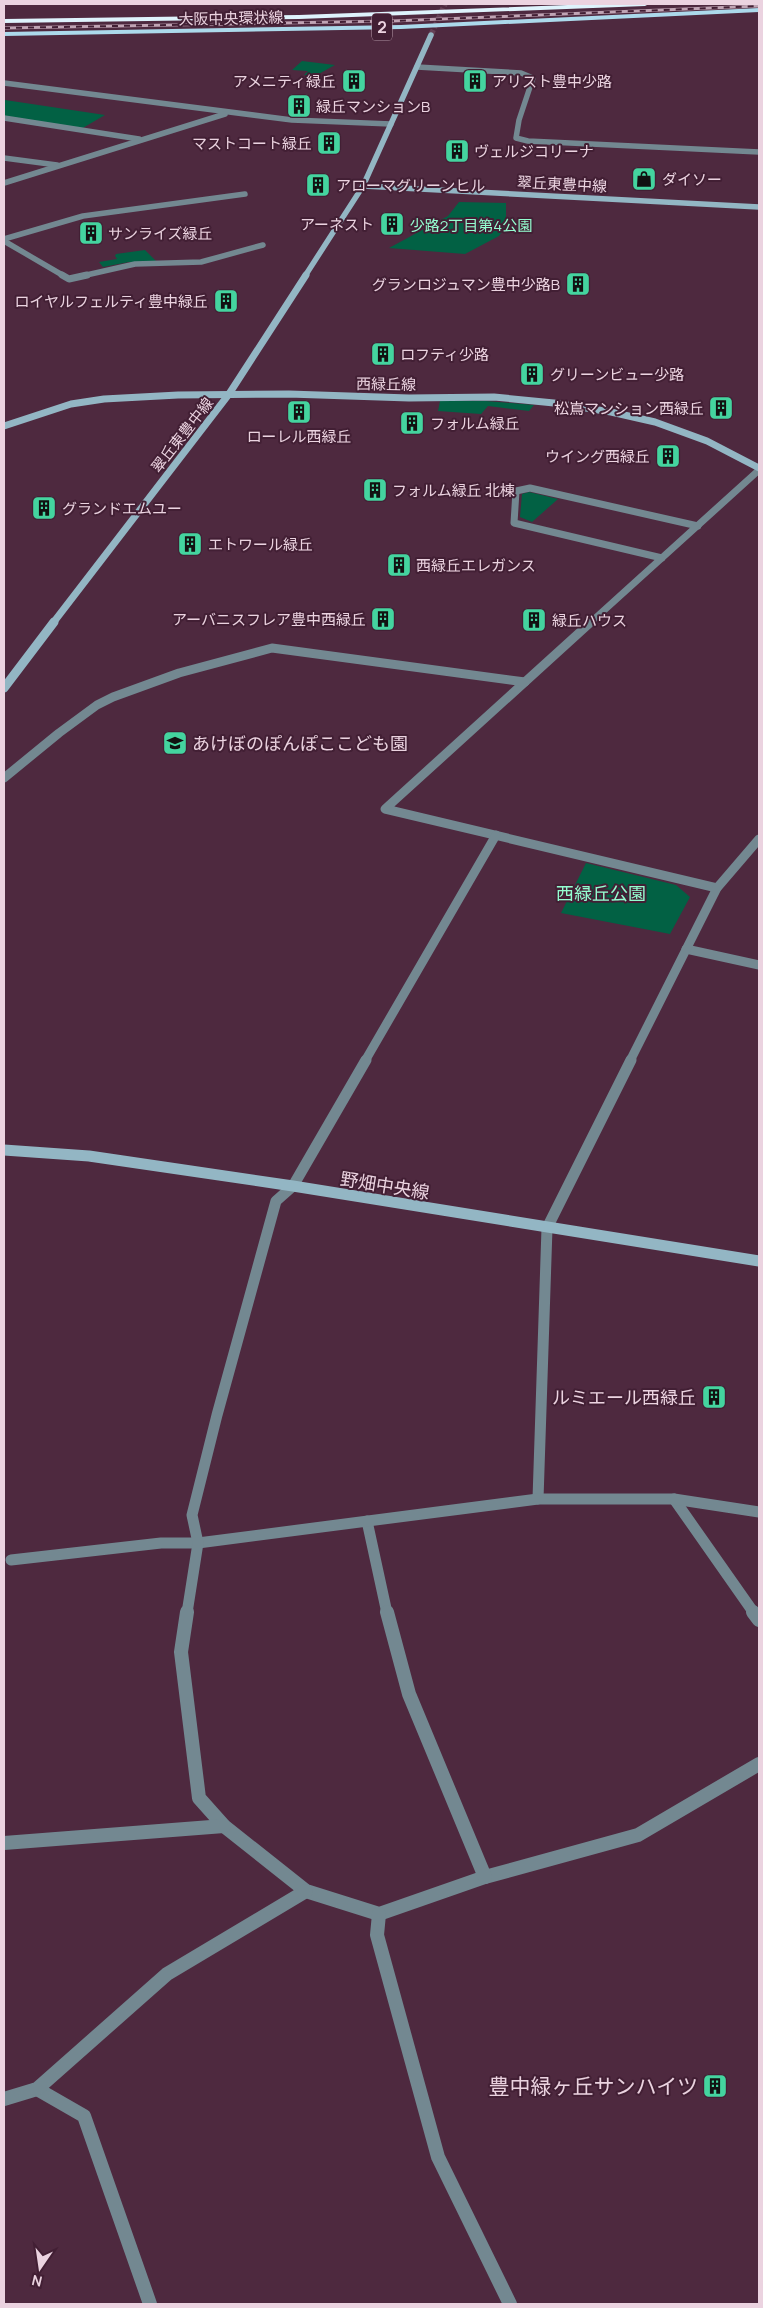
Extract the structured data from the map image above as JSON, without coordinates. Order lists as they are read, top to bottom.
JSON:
{
  "streets": {
    "main road": ["大阪中央環状線", "2"],
    "street": ["翠丘東豊中線", "西緑丘線", "野畑中央線"]
  },
  "crossings": [
    ["翠丘東豊中線", "西緑丘線"]
  ],
  "parks": ["少路2丁目第4公園", "西緑丘公園"],
  "places": {
    "building": [
      "アメニティ緑丘",
      "アリスト豊中少路",
      "緑丘マンションB",
      "マストコート緑丘",
      "ヴェルジコリーナ",
      "アローマグリーンヒル",
      "アーネスト",
      "サンライズ緑丘",
      "グランロジュマン豊中少路B",
      "ロイヤルフェルティ豊中緑丘",
      "ロフティ少路",
      "グリーンビュー少路",
      "松嶌マンション西緑丘",
      "ローレル西緑丘",
      "フォルム緑丘",
      "ウイング西緑丘",
      "フォルム緑丘 北棟",
      "グランドエムユー",
      "エトワール緑丘",
      "西緑丘エレガンス",
      "アーバニスフレア豊中西緑丘",
      "緑丘ハウス",
      "ルミエール西緑丘",
      "豊中緑ヶ丘サンハイツ"
    ],
    "shop": ["ダイソー"],
    "school or university": ["あけぼのぽんぽここども園"]
  },
  "north": "bottom"
}
